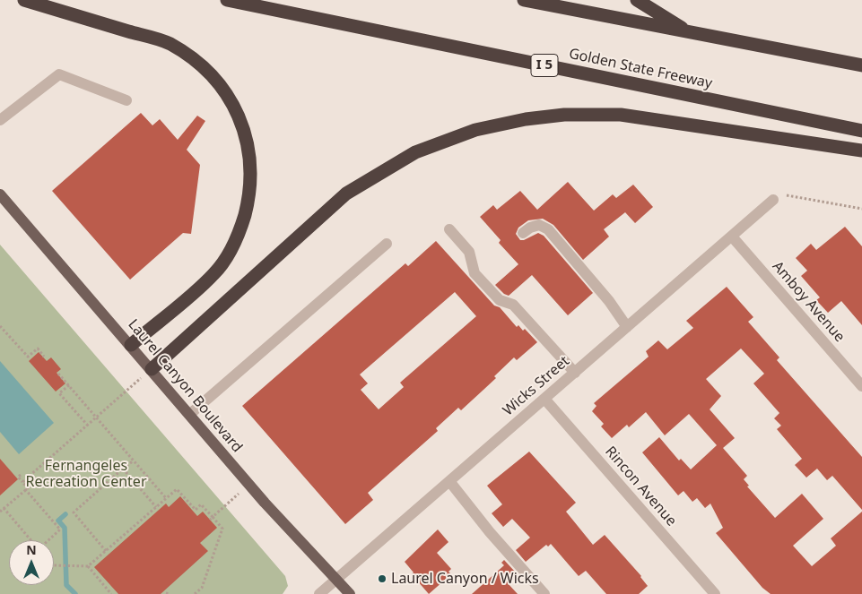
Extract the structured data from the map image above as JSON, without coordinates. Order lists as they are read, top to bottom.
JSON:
{
  "streets": {
    "highway": ["I 5", "Golden State Freeway"],
    "main road": ["Laurel Canyon Boulevard"],
    "street": ["Amboy Avenue", "Wicks Street", "Rincon Avenue"]
  },
  "crossings": [
    ["Amboy Avenue", "Wicks Street"],
    ["Laurel Canyon Boulevard", "Wicks Street"],
    ["Wicks Street", "Rincon Avenue"]
  ],
  "parks": ["Fernangeles Recreation Center"],
  "places": ["Laurel Canyon / Wicks"],
  "north": "top"
}
